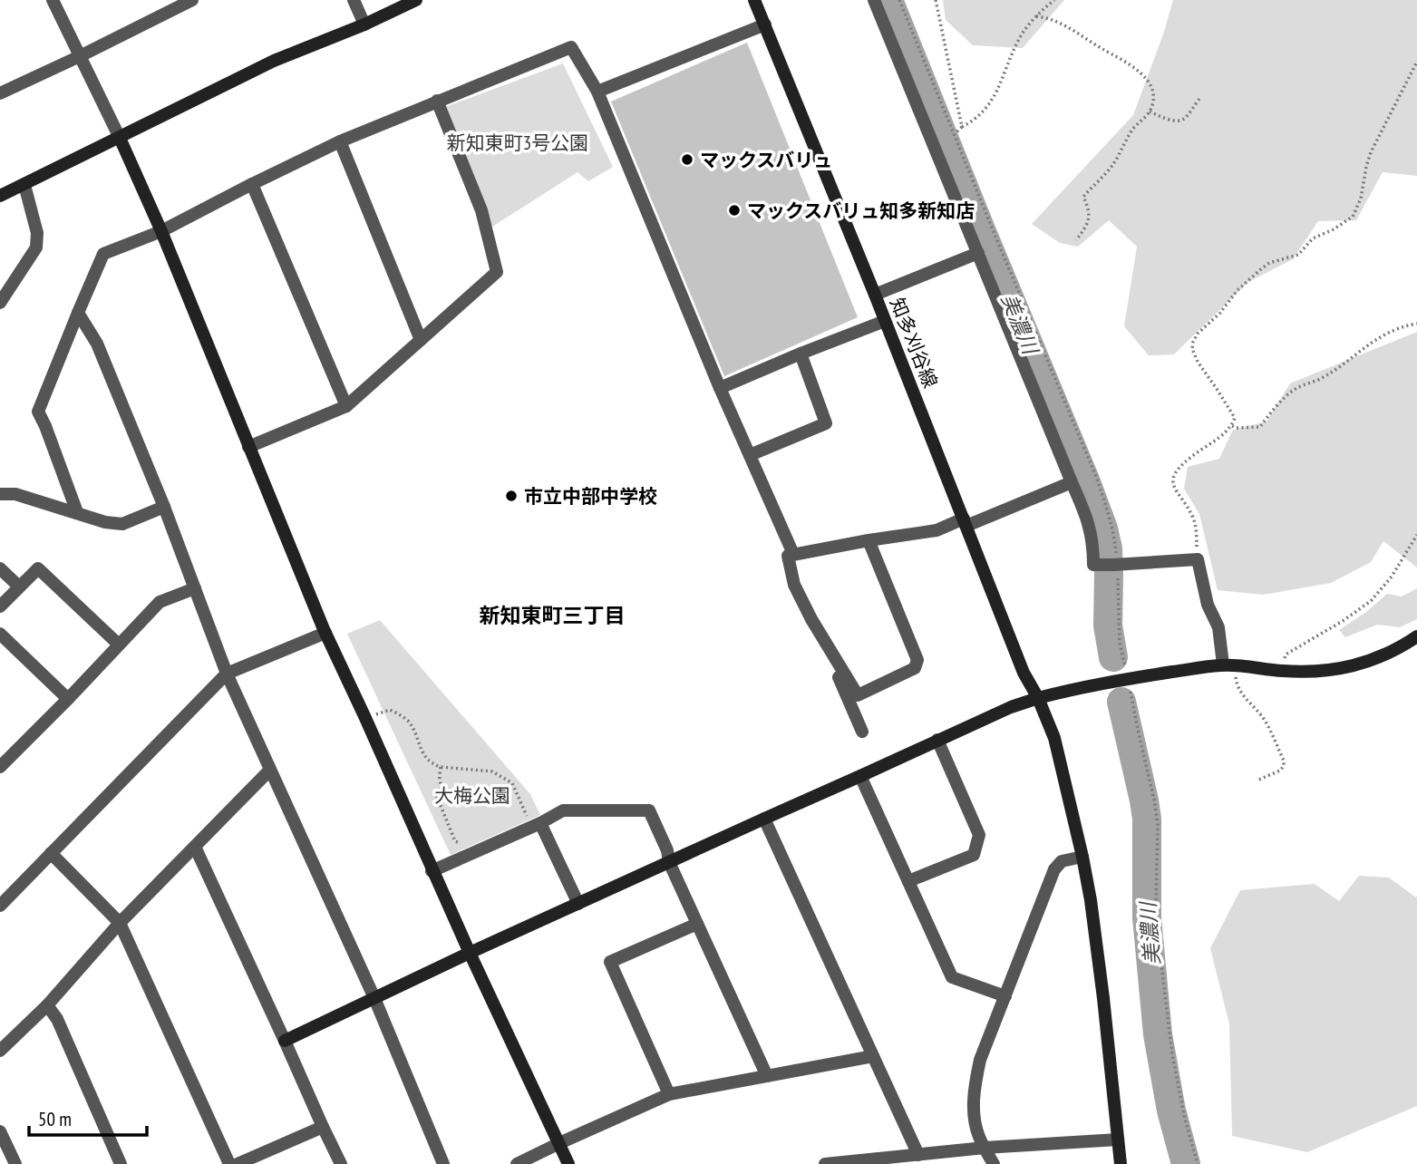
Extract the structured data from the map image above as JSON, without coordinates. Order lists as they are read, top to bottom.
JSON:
{
  "streets": {
    "street": ["知多刈谷線"]
  },
  "districts": ["新知東町三丁目"],
  "water": ["美濃川"],
  "parks": ["新知東町3号公園", "大梅公園"],
  "places": ["マックスバリュ", "マックスバリュ知多新知店", "市立中部中学校"],
  "scale_bar": "50 m"
}
